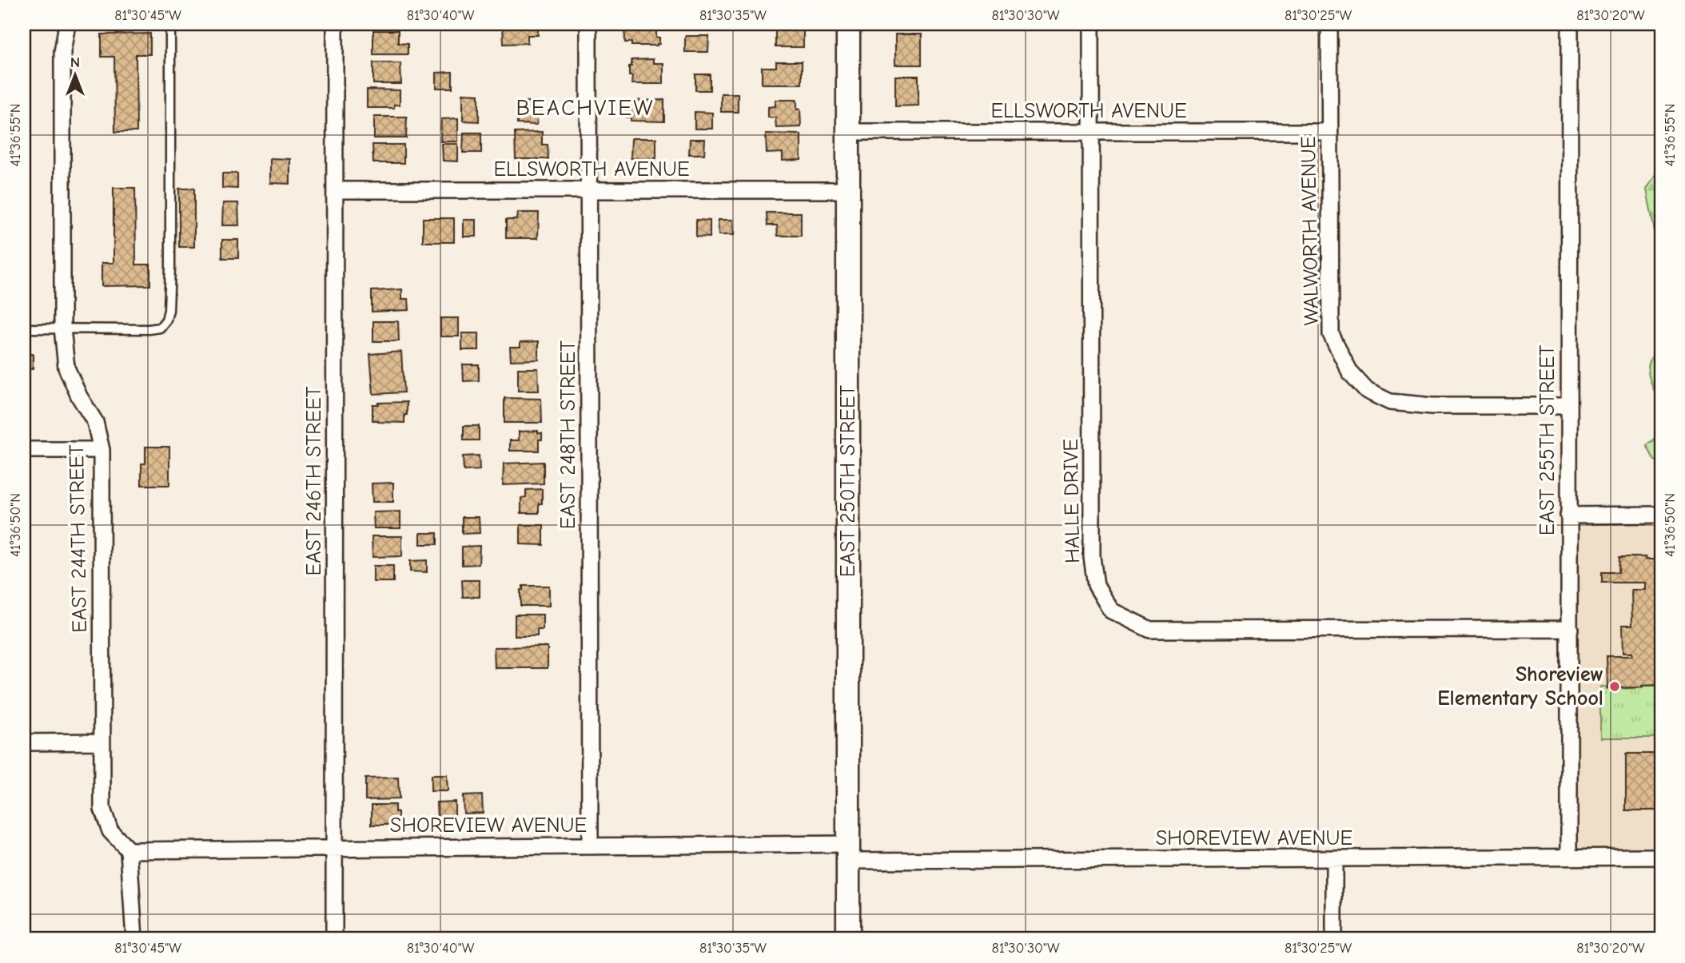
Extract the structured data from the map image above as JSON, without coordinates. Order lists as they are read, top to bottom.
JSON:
{
  "streets": {
    "street": [
      "ELLSWORTH AVENUE",
      "WALWORTH AVENUE",
      "EAST 248TH STREET",
      "EAST 255TH STREET",
      "EAST 246TH STREET",
      "EAST 250TH STREET",
      "HALLE DRIVE",
      "EAST 244TH STREET",
      "SHOREVIEW AVENUE"
    ]
  },
  "crossings": [
    ["ELLSWORTH AVENUE", "WALWORTH AVENUE"],
    ["ELLSWORTH AVENUE", "EAST 248TH STREET"],
    ["ELLSWORTH AVENUE", "EAST 246TH STREET"],
    ["ELLSWORTH AVENUE", "EAST 250TH STREET"],
    ["ELLSWORTH AVENUE", "HALLE DRIVE"],
    ["WALWORTH AVENUE", "EAST 255TH STREET"],
    ["EAST 248TH STREET", "SHOREVIEW AVENUE"],
    ["EAST 255TH STREET", "HALLE DRIVE"],
    ["EAST 255TH STREET", "SHOREVIEW AVENUE"],
    ["EAST 246TH STREET", "SHOREVIEW AVENUE"],
    ["EAST 250TH STREET", "SHOREVIEW AVENUE"],
    ["EAST 244TH STREET", "SHOREVIEW AVENUE"]
  ],
  "districts": ["BEACHVIEW"],
  "places": ["Shoreview Elementary School"],
  "north": "top",
  "coordinates": [
    "81°30'45\"W",
    "81°30'40\"W",
    "81°30'35\"W",
    "81°30'30\"W",
    "81°30'25\"W",
    "81°30'20\"W",
    "41°36'55\"N",
    "41°36'50\"N"
  ]
}
